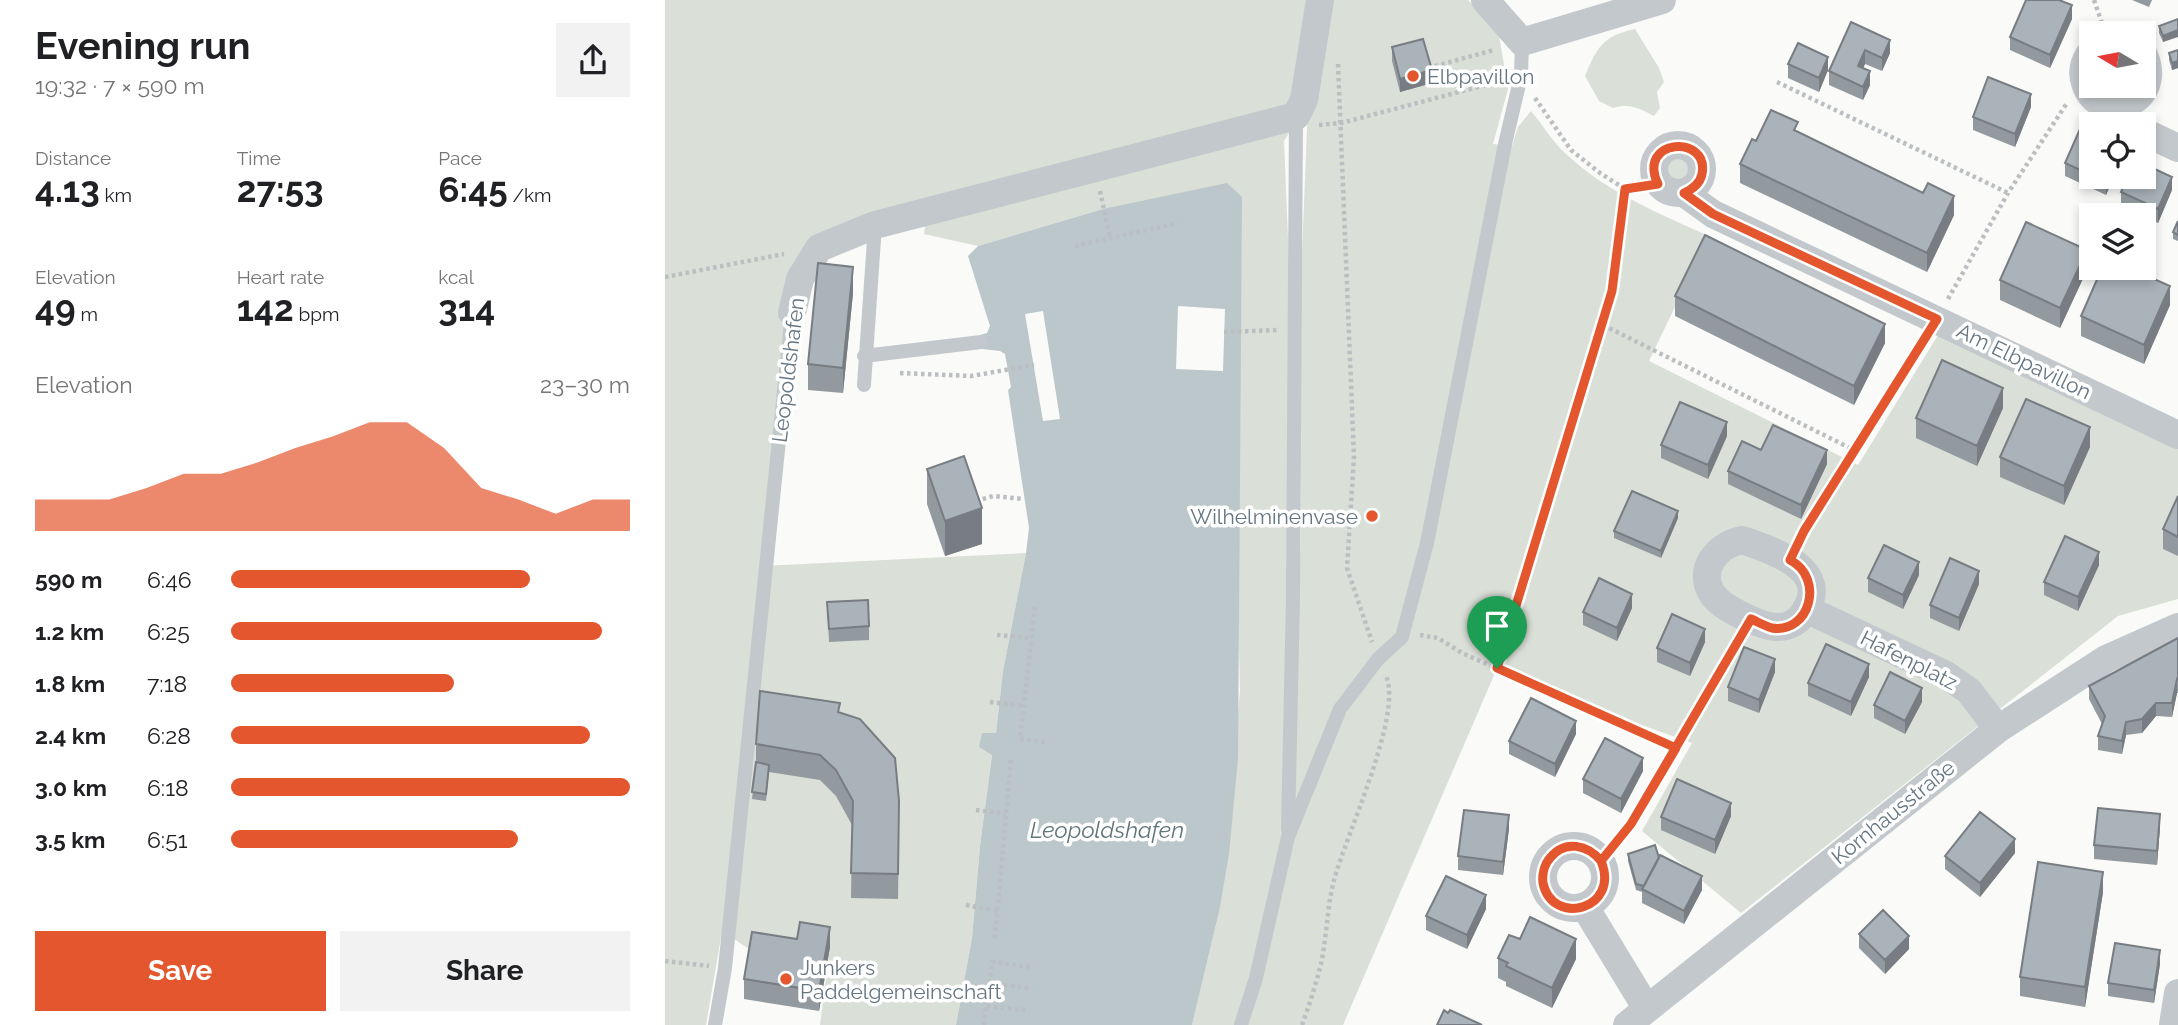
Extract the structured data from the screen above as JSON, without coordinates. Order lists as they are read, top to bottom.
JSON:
{
  "streets": {
    "street": [
      "Am Elbpavillon",
      "Leopoldshafen",
      "Hafenplatz",
      "Kornhausstraße"
    ]
  },
  "crossings": [
    ["Hafenplatz", "Kornhausstraße"]
  ],
  "water": ["Leopoldshafen"],
  "places": ["Elbpavillon", "Wilhelminenvase", "Junkers Paddelgemeinschaft"],
  "north": "left",
  "page": {
    "heading": ["Evening run", "19:32 · 7 × 590 m"],
    "stats": [
      ["Distance", "4.13 km"],
      ["Time", "27:53"],
      ["Pace", "6:45 /km"],
      ["Elevation", "49 m"],
      ["Heart rate", "142 bpm"],
      ["kcal", "314"]
    ],
    "chart": ["Elevation", "23–30 m"],
    "list": [
      {
        "name": "590 m",
        "note": "6:46"
      },
      {
        "name": "1.2 km",
        "note": "6:25"
      },
      {
        "name": "1.8 km",
        "note": "7:18"
      },
      {
        "name": "2.4 km",
        "note": "6:28"
      },
      {
        "name": "3.0 km",
        "note": "6:18"
      },
      {
        "name": "3.5 km",
        "note": "6:51"
      }
    ],
    "buttons": ["Save", "Share"]
  }
}
